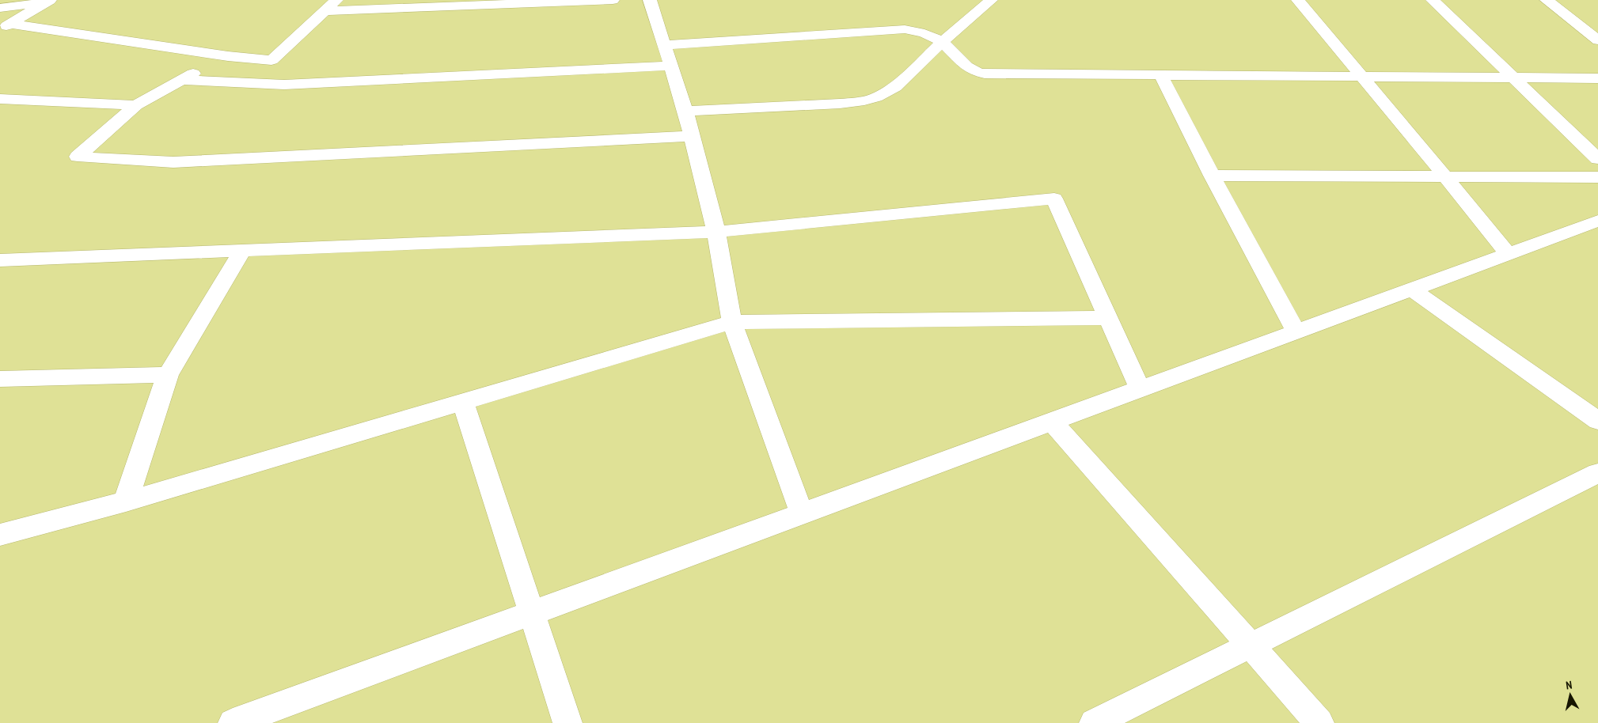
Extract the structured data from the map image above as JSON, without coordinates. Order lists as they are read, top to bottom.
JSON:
{
  "north": "top"
}
